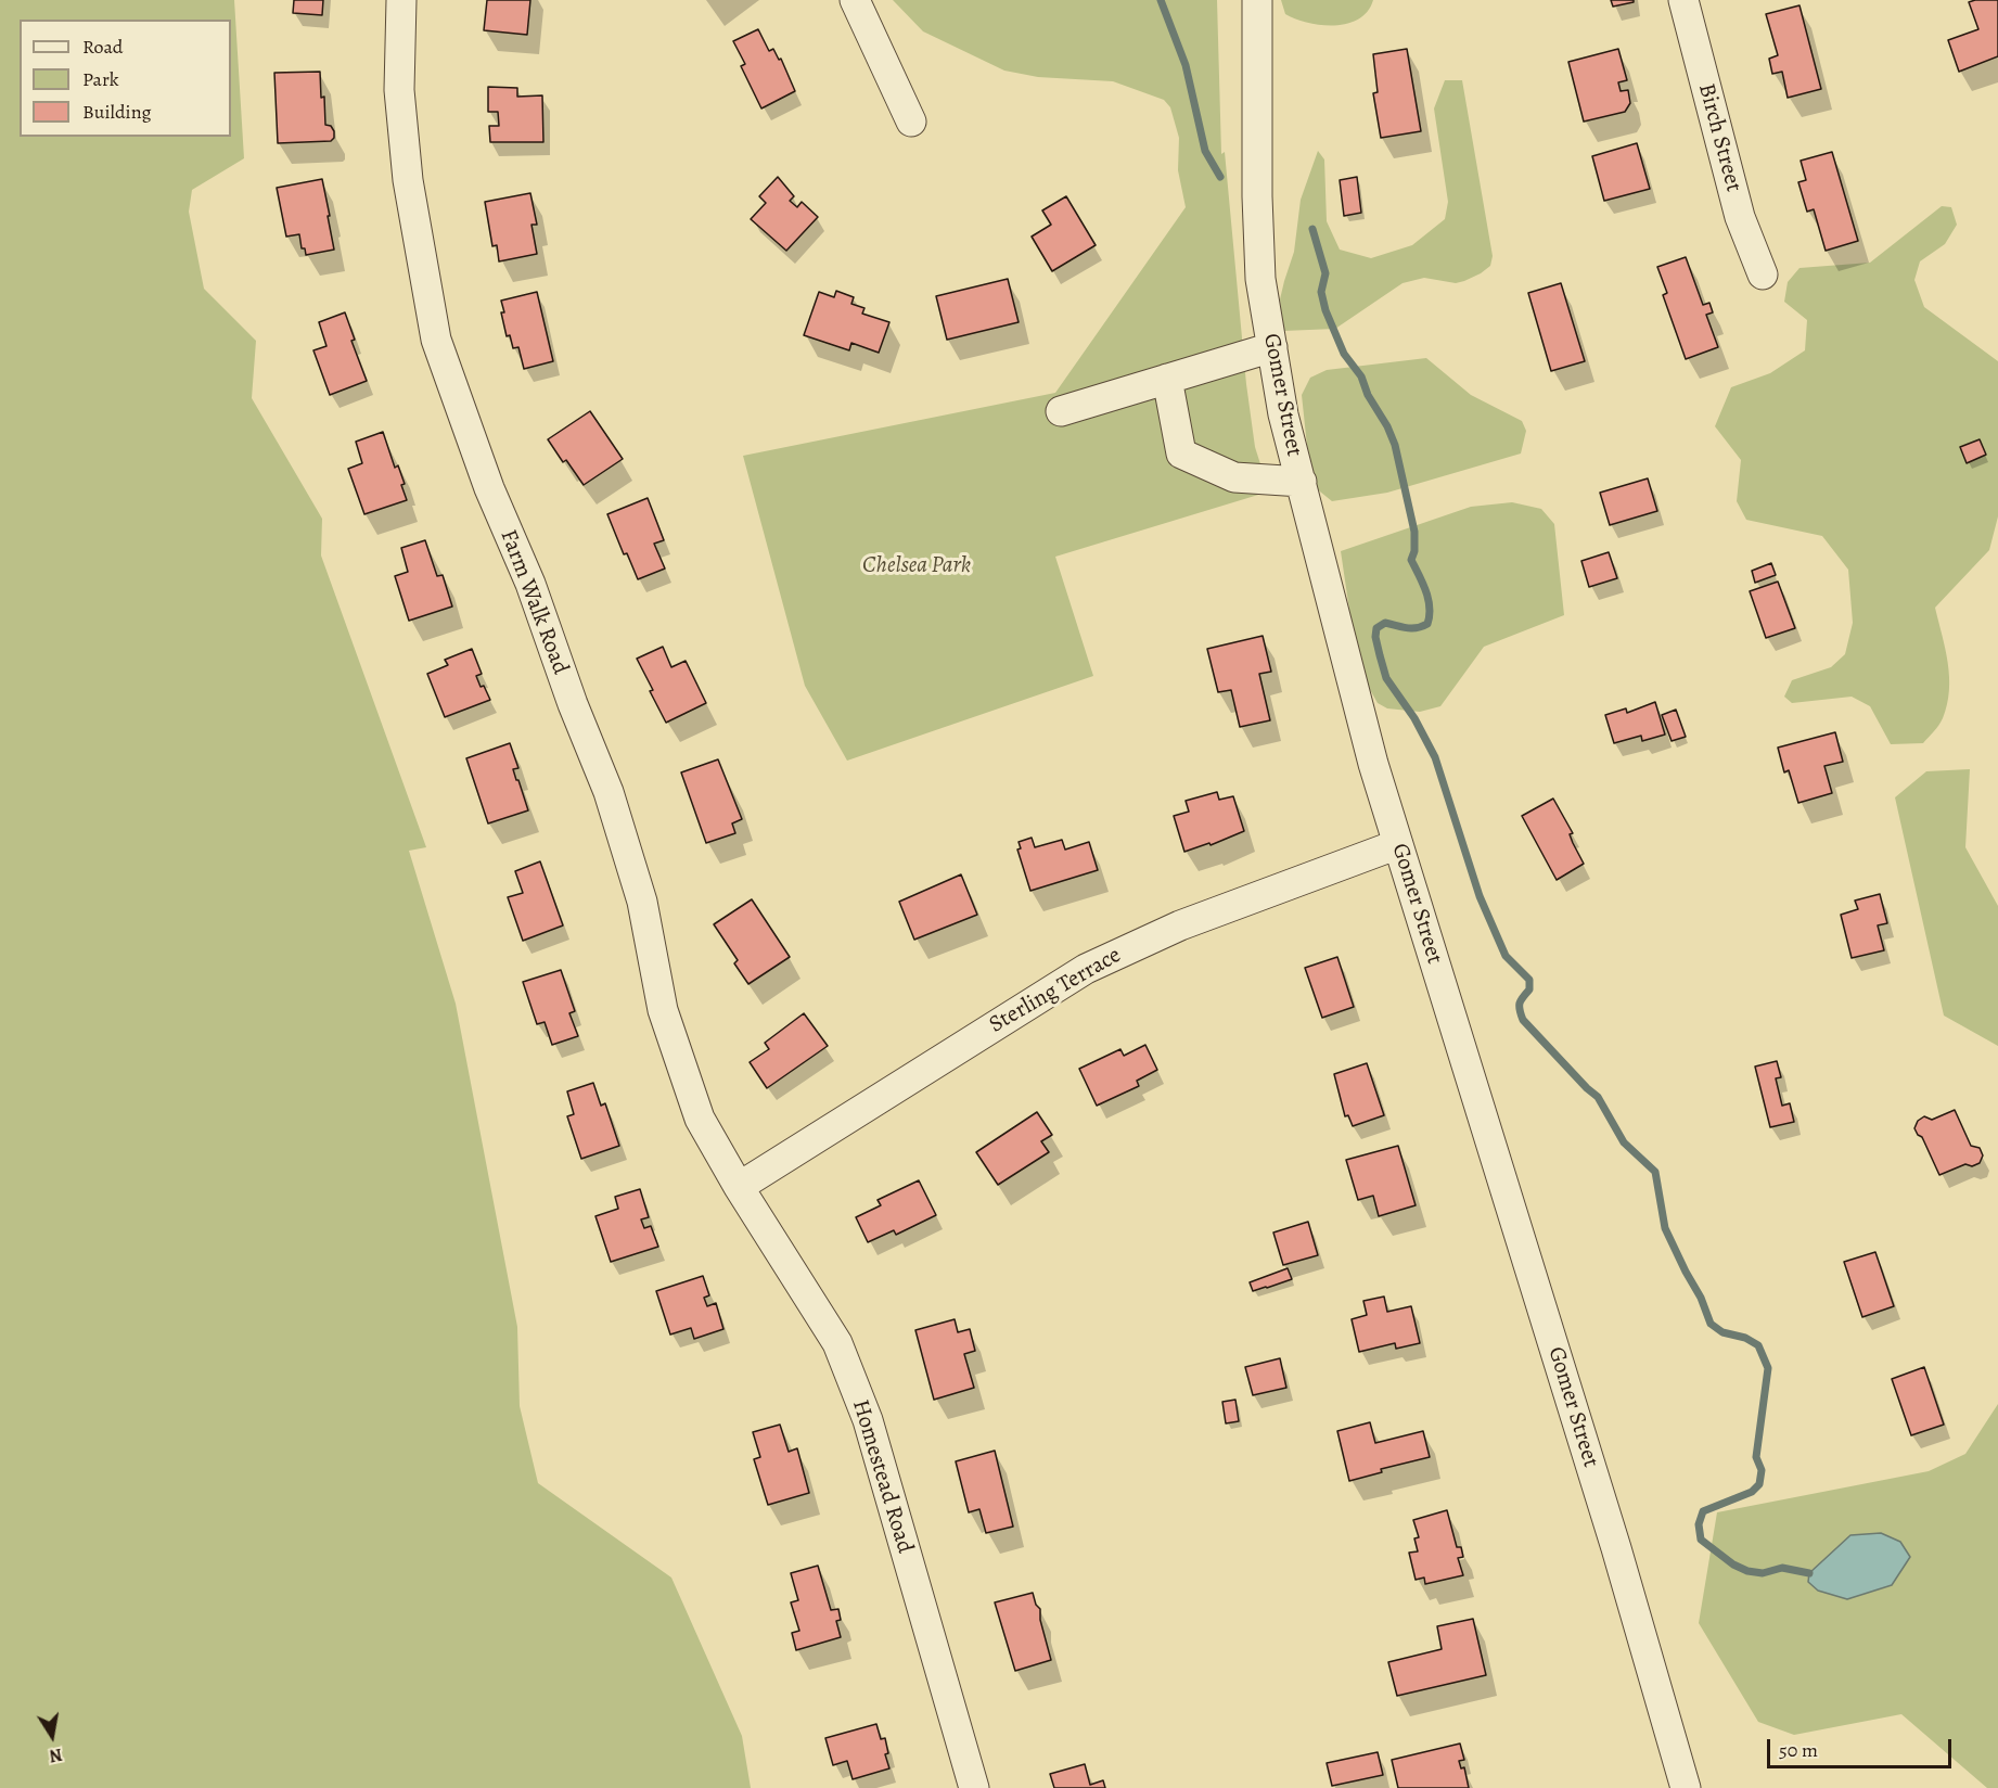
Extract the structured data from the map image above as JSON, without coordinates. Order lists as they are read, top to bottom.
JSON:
{
  "streets": {
    "street": [
      "Birch Street",
      "Gomer Street",
      "Farm Walk Road",
      "Sterling Terrace",
      "Homestead Road"
    ]
  },
  "crossings": [
    ["Gomer Street", "Sterling Terrace"],
    ["Farm Walk Road", "Sterling Terrace"],
    ["Farm Walk Road", "Homestead Road"],
    ["Sterling Terrace", "Homestead Road"]
  ],
  "parks": ["Chelsea Park"],
  "legend": ["Road", "Park", "Building"],
  "scale_bar": "50 m",
  "north": "bottom"
}
